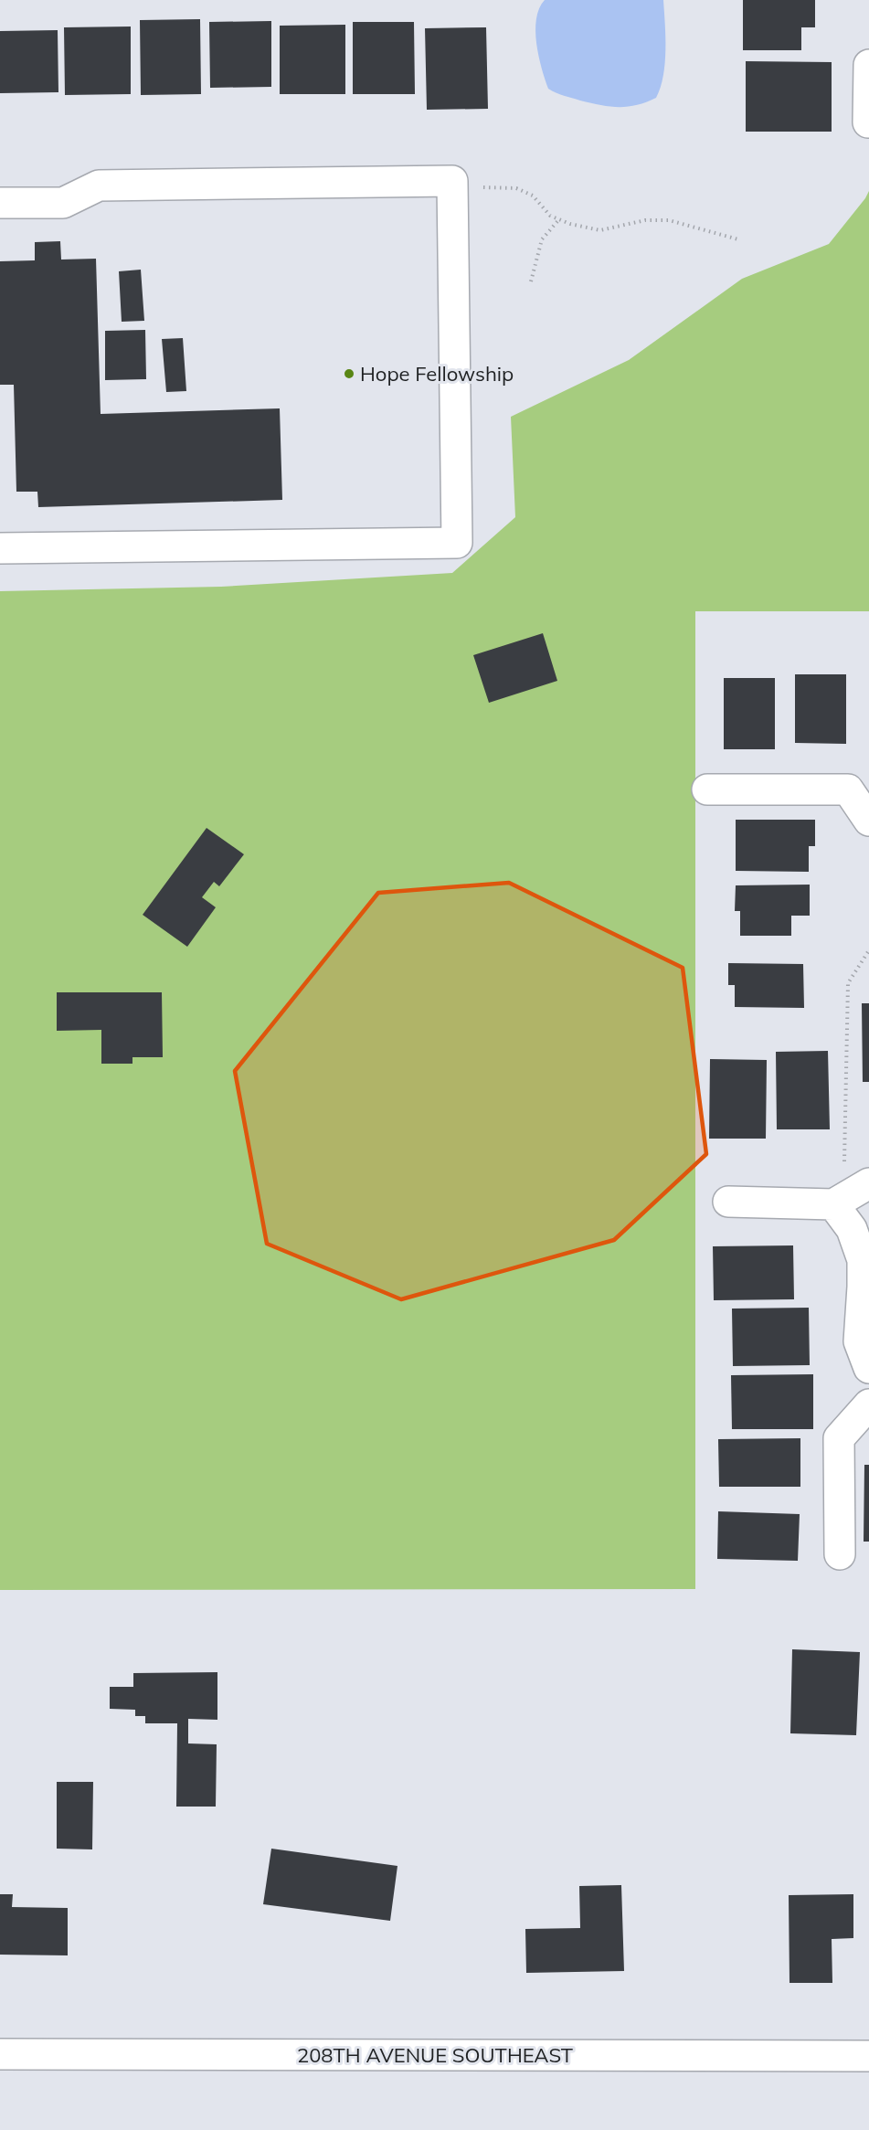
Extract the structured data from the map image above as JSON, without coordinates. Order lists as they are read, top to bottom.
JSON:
{
  "streets": {
    "street": ["208TH AVENUE SOUTHEAST"]
  },
  "places": ["Hope Fellowship"]
}
